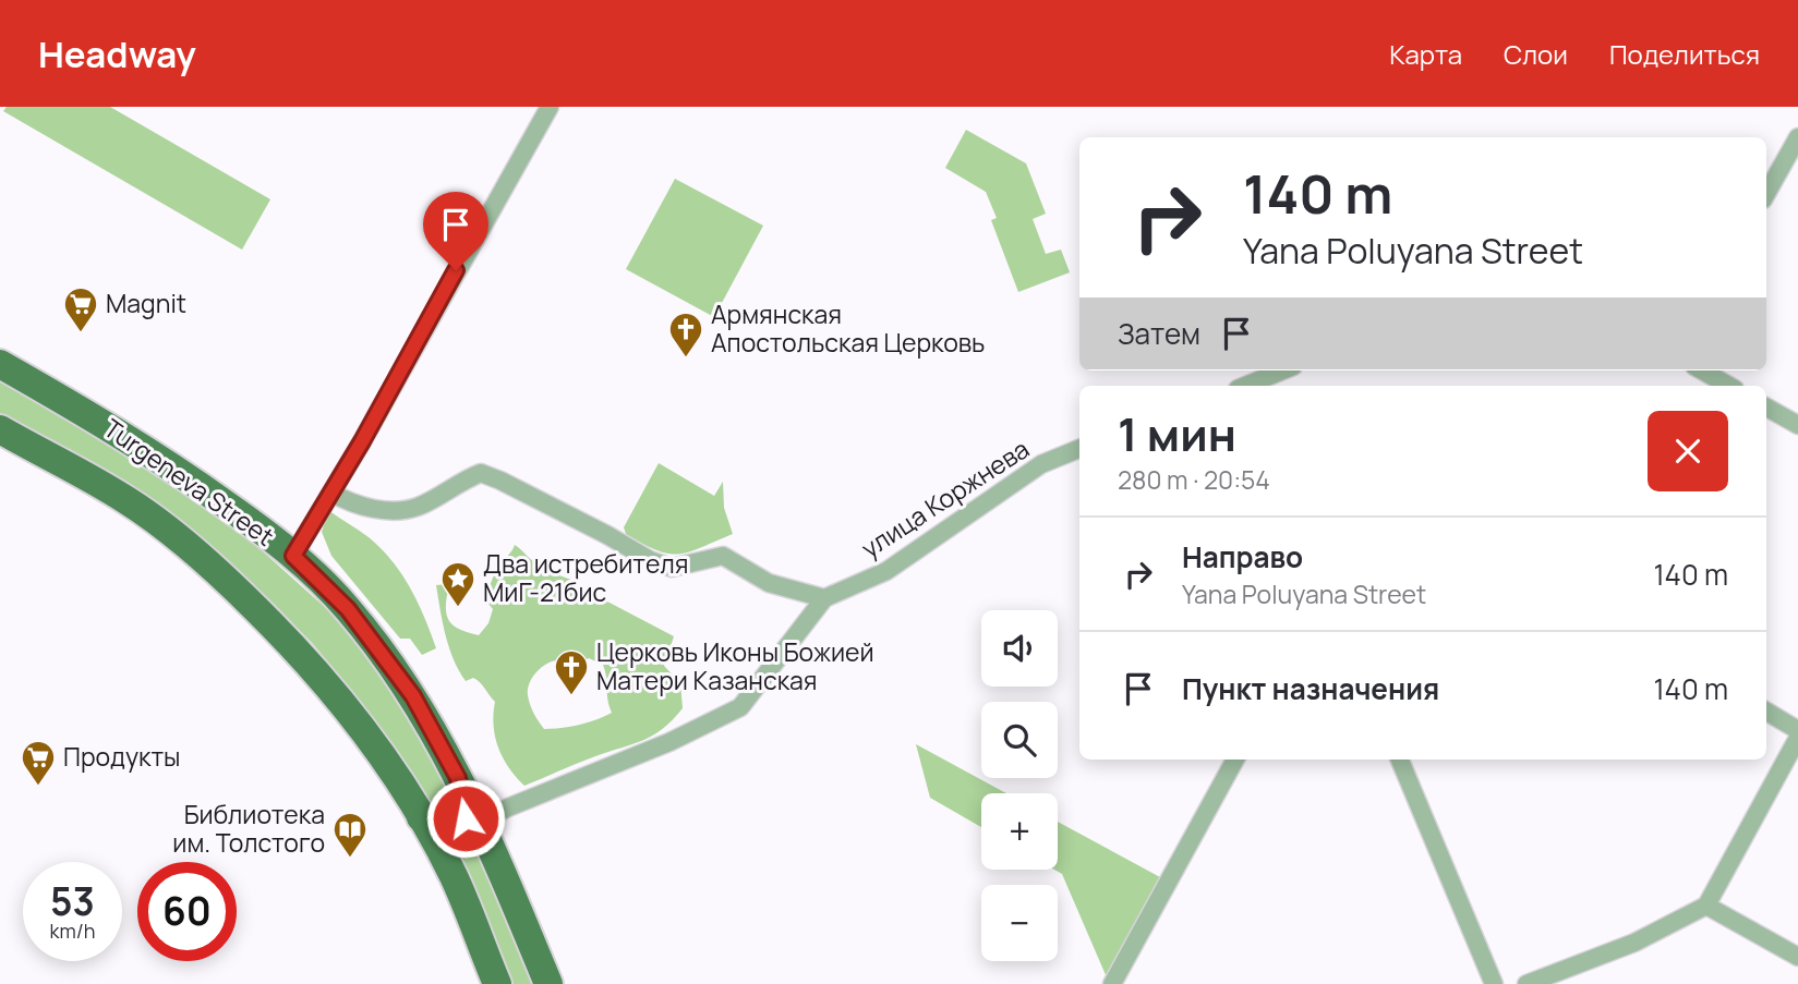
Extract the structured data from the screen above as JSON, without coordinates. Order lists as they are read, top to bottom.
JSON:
{
  "streets": {
    "main road": ["Turgeneva Street"],
    "street": ["улица Коржнева"]
  },
  "places": {
    "supermarket": ["Magnit", "Продукты"],
    "church": ["Армянская Апостольская Церковь", "Церковь Иконы Божией Матери Казанская"],
    "place": ["Два истребителя МиГ-21бис"],
    "library": ["Библиотека им. Толстого"]
  },
  "page": {
    "header": "Headway",
    "nav": ["Карта", "Слои", "Поделиться"],
    "turn": ["140 m", "Yana Poluyana Street"],
    "then": "Затем",
    "heading": ["1 мин", "280 m · 20:54"],
    "list": [
      {
        "name": "Направо",
        "note": "Yana Poluyana Street",
        "value": "140 m"
      },
      {
        "name": "Пункт назначения",
        "value": "140 m"
      }
    ],
    "map_buttons": ["+", "−"],
    "speed": "53 km/h",
    "limit": "60"
  }
}
